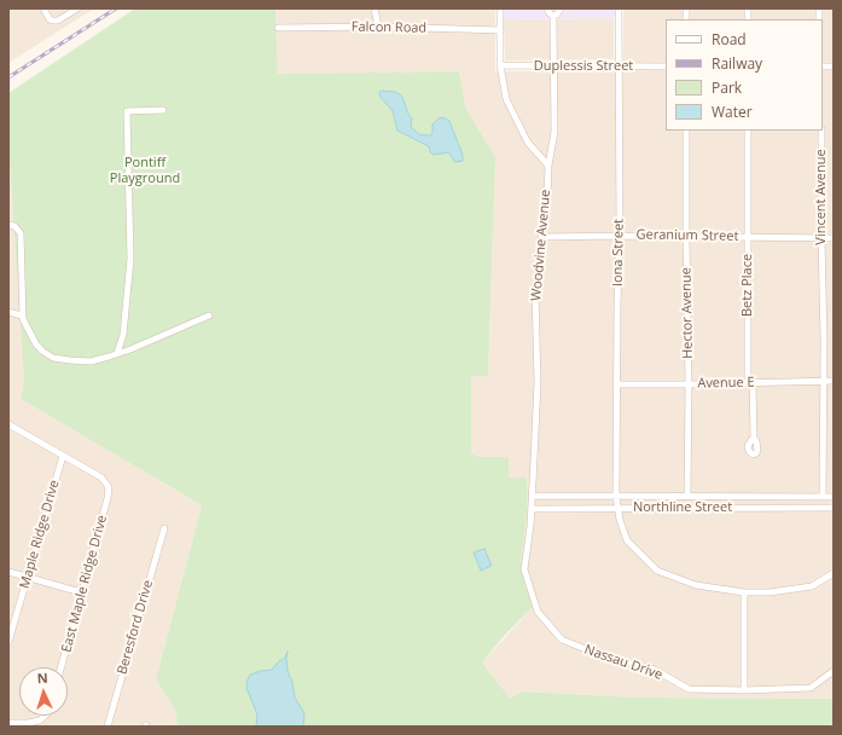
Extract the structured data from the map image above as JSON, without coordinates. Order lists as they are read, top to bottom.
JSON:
{
  "streets": {
    "street": [
      "Falcon Road",
      "Duplessis Street",
      "Vincent Avenue",
      "Geranium Street",
      "Woodvine Avenue",
      "Iona Street",
      "Betz Place",
      "Hector Avenue",
      "Avenue E",
      "Northline Street",
      "Maple Ridge Drive",
      "East Maple Ridge Drive",
      "Beresford Drive",
      "Nassau Drive"
    ]
  },
  "crossings": [
    ["Duplessis Street", "Woodvine Avenue"],
    ["Duplessis Street", "Iona Street"],
    ["Vincent Avenue", "Geranium Street"],
    ["Vincent Avenue", "Avenue E"],
    ["Vincent Avenue", "Northline Street"],
    ["Geranium Street", "Woodvine Avenue"],
    ["Geranium Street", "Iona Street"],
    ["Geranium Street", "Betz Place"],
    ["Geranium Street", "Hector Avenue"],
    ["Woodvine Avenue", "Northline Street"],
    ["Woodvine Avenue", "Nassau Drive"],
    ["Iona Street", "Avenue E"],
    ["Iona Street", "Northline Street"],
    ["Betz Place", "Avenue E"],
    ["Hector Avenue", "Avenue E"],
    ["Hector Avenue", "Northline Street"],
    ["Northline Street", "Nassau Drive"],
    ["Maple Ridge Drive", "East Maple Ridge Drive"]
  ],
  "parks": ["Pontiff Playground"],
  "legend": [
    "Road",
    "Railway",
    "Park",
    "Water"
  ],
  "north": "top"
}
